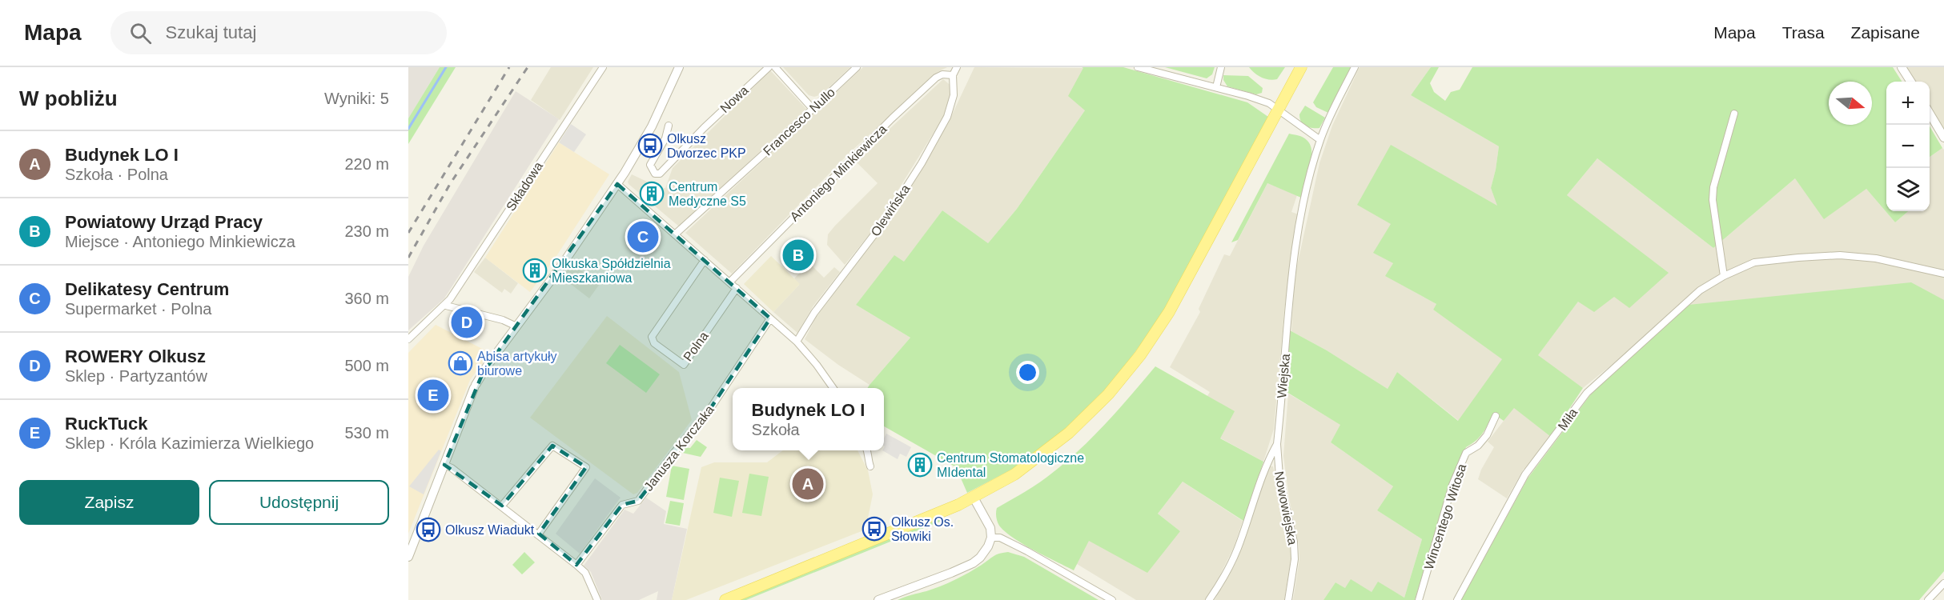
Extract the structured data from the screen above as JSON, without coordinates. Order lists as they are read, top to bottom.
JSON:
{
  "streets": {
    "street": [
      "Nowa",
      "Francesco Nullo",
      "Antoniego Minkiewicza",
      "Składowa",
      "Olewińska",
      "Polna",
      "Wiejska",
      "Miła",
      "Janusza Korczaka",
      "Nowowiejska",
      "Wincentego Witosa"
    ]
  },
  "crossings": [
    ["Antoniego Minkiewicza", "Olewińska"],
    ["Wiejska", "Nowowiejska"]
  ],
  "places": {
    "bus stop": ["Olkusz Dworzec PKP", "Olkusz Os. Słowiki", "Olkusz Wiadukt"],
    "building": ["Centrum Medyczne S5", "Olkuska Spółdzielnia Mieszkaniowa", "Centrum Stomatologiczne MIdental"],
    "shop": ["Abisa artykuły biurowe"]
  },
  "north": "right",
  "page": {
    "header": "Mapa",
    "search": "Szukaj tutaj",
    "nav": ["Mapa", "Trasa", "Zapisane"],
    "heading": ["W pobliżu", "Wyniki: 5"],
    "map_buttons": ["+", "−"],
    "list": [
      {
        "mark": "A",
        "name": "Budynek LO I",
        "note": "Szkoła · Polna",
        "value": "220 m"
      },
      {
        "mark": "B",
        "name": "Powiatowy Urząd Pracy",
        "note": "Miejsce · Antoniego Minkiewicza",
        "value": "230 m"
      },
      {
        "mark": "C",
        "name": "Delikatesy Centrum",
        "note": "Supermarket · Polna",
        "value": "360 m"
      },
      {
        "mark": "D",
        "name": "ROWERY Olkusz",
        "note": "Sklep · Partyzantów",
        "value": "500 m"
      },
      {
        "mark": "E",
        "name": "RuckTuck",
        "note": "Sklep · Króla Kazimierza Wielkiego",
        "value": "530 m"
      }
    ],
    "pins": [
      "C",
      "B",
      "D",
      "E",
      "A"
    ],
    "popup": ["Budynek LO I", "Szkoła"],
    "buttons": ["Zapisz", "Udostępnij"]
  }
}
